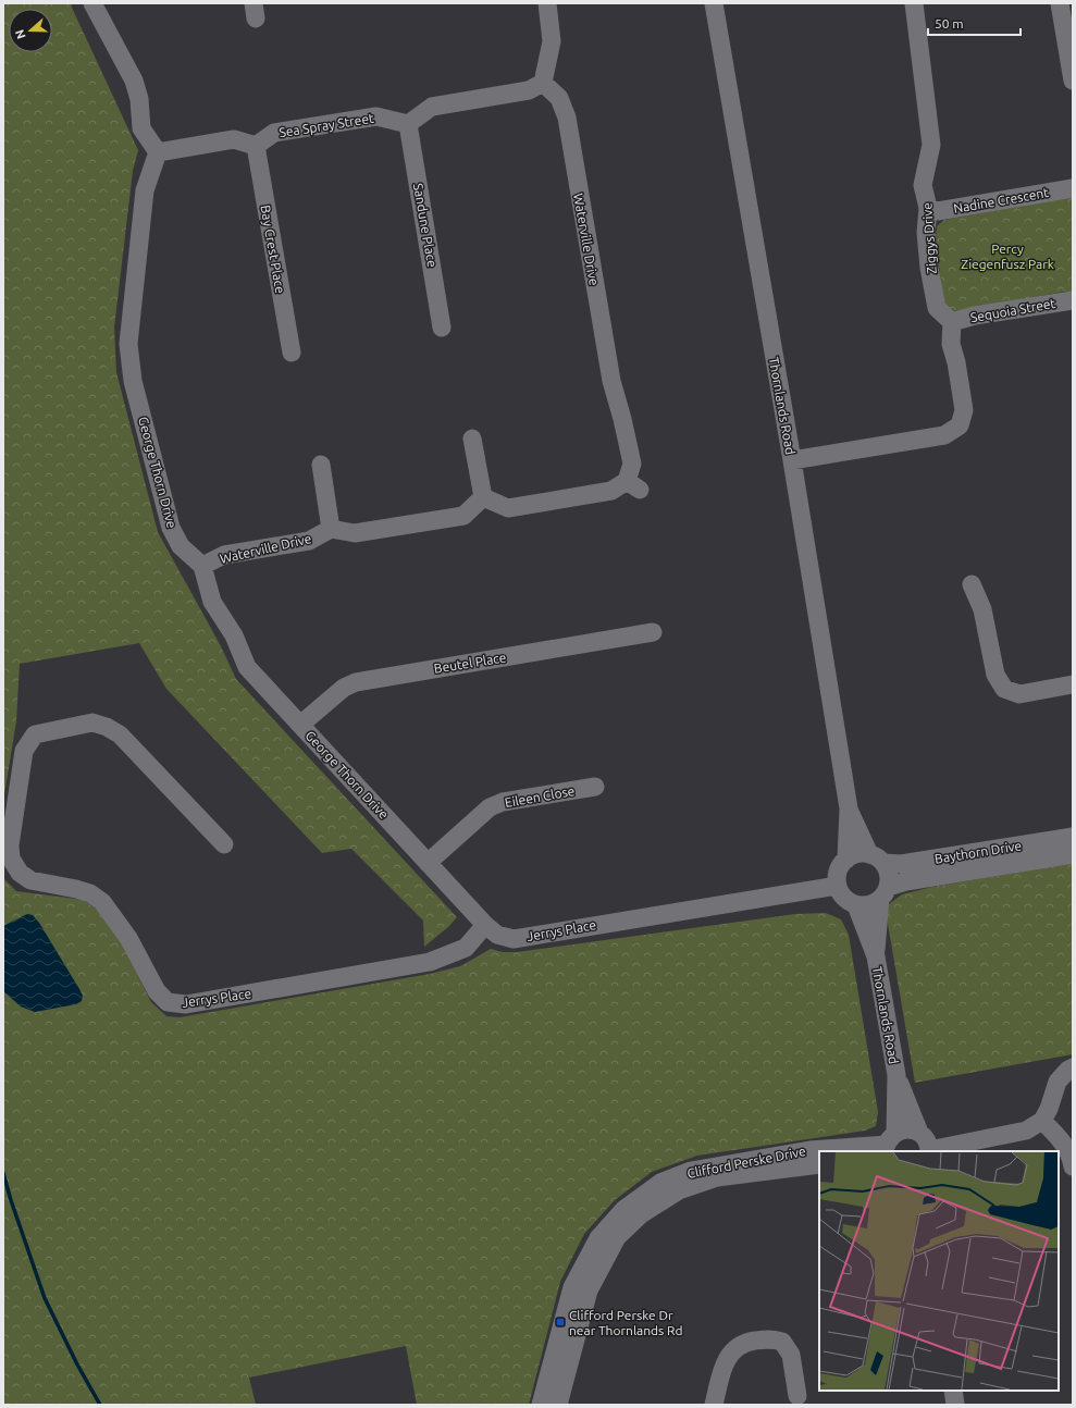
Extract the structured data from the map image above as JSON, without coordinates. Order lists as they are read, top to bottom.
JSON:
{
  "streets": {
    "street": [
      "Sea Spray Street",
      "Nadine Crescent",
      "Sandune Place",
      "Ziggys Drive",
      "Waterville Drive",
      "Bay Crest Place",
      "Sequoia Street",
      "Thornlands Road",
      "George Thorn Drive",
      "Beutel Place",
      "Eileen Close",
      "Baythorn Drive",
      "Jerrys Place",
      "Clifford Perske Drive"
    ]
  },
  "crossings": [
    ["Sea Spray Street", "Sandune Place"],
    ["Sea Spray Street", "Bay Crest Place"],
    ["Nadine Crescent", "Ziggys Drive"],
    ["Ziggys Drive", "Sequoia Street"],
    ["Waterville Drive", "George Thorn Drive"],
    ["Thornlands Road", "Baythorn Drive"],
    ["Thornlands Road", "Jerrys Place"],
    ["Thornlands Road", "Clifford Perske Drive"],
    ["George Thorn Drive", "Beutel Place"],
    ["George Thorn Drive", "Eileen Close"],
    ["George Thorn Drive", "Jerrys Place"],
    ["Baythorn Drive", "Jerrys Place"]
  ],
  "parks": ["Percy Ziegenfusz Park"],
  "places": {
    "transit": ["Clifford Perske Dr near Thornlands Rd"]
  },
  "scale_bar": "50 m",
  "north": "left"
}
